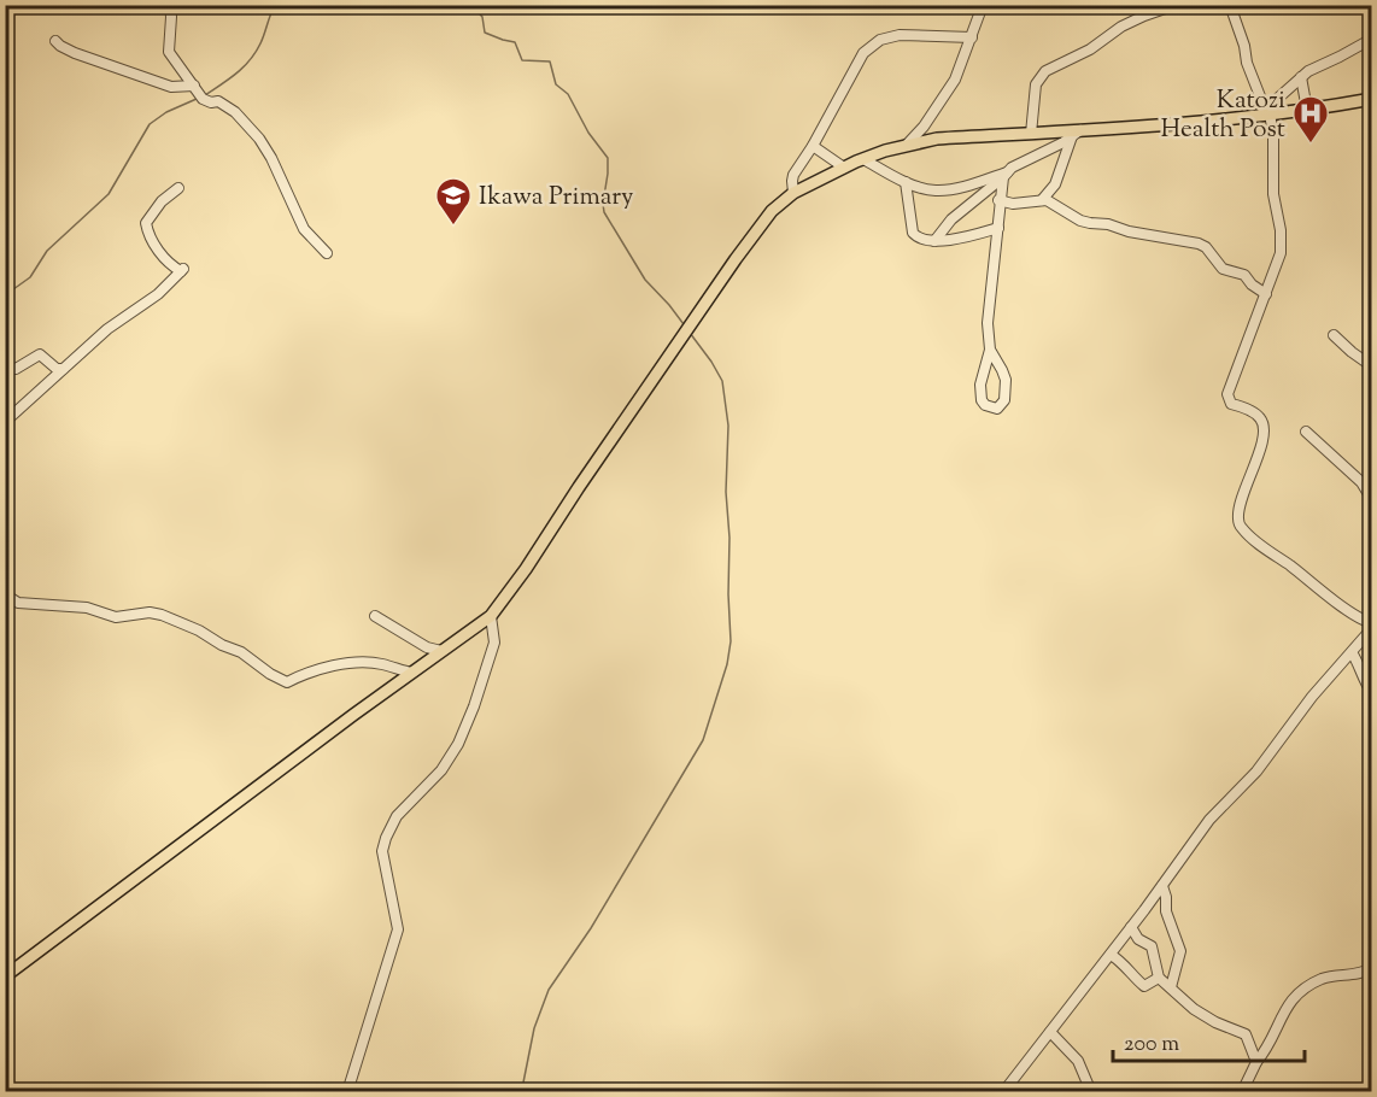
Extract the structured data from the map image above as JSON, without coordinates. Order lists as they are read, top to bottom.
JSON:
{
  "places": {
    "hospital": ["Katozi Health Post"],
    "school or university": ["Ikawa Primary"]
  },
  "scale_bar": "200 m"
}
